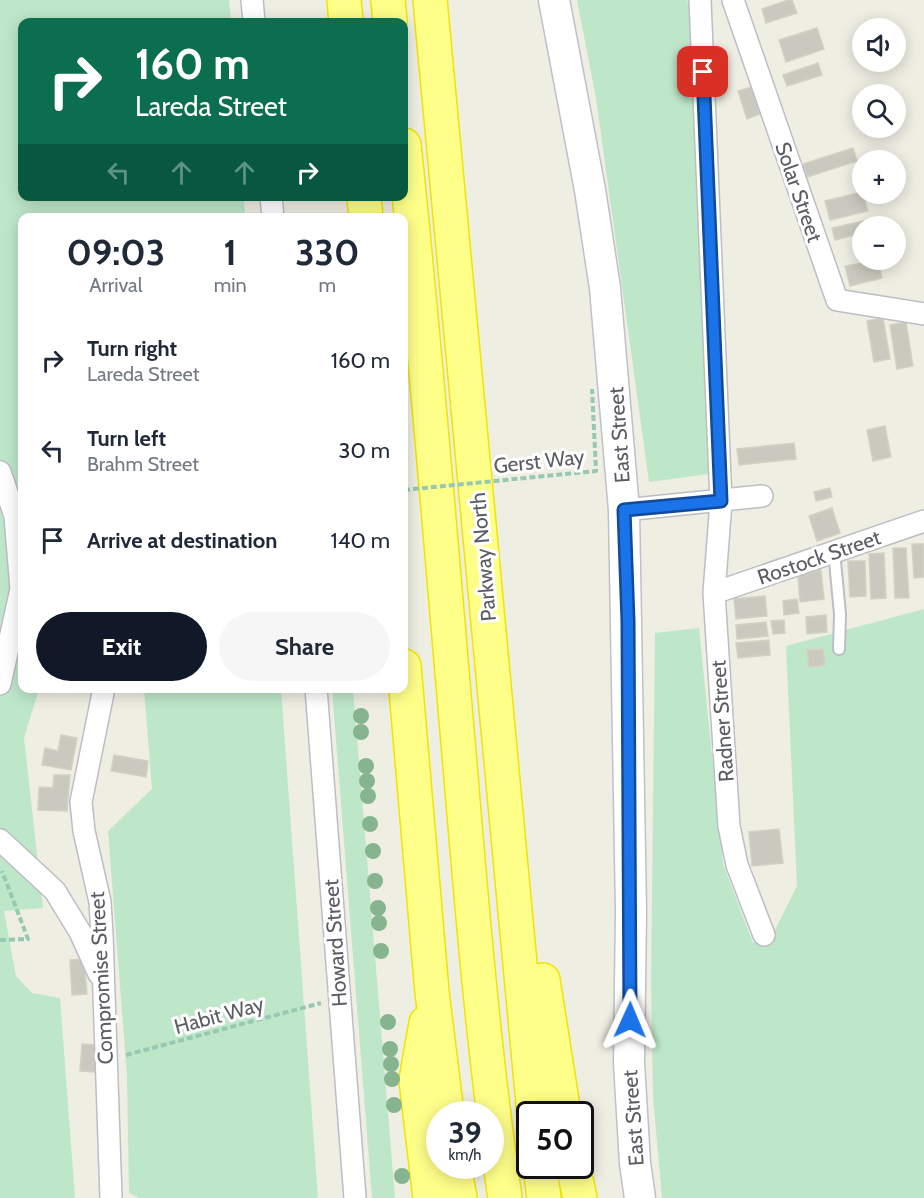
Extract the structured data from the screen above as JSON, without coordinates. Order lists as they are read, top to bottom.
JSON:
{
  "streets": {
    "highway": ["Parkway North"],
    "main road": ["East Street"],
    "street": [
      "Solar Street",
      "Rostock Street",
      "Radner Street",
      "Howard Street",
      "Compromise Street"
    ],
    "path": ["Gerst Way", "Habit Way"]
  },
  "crossings": [
    ["Rostock Street", "Radner Street"],
    ["Howard Street", "Habit Way"],
    ["Compromise Street", "Habit Way"]
  ],
  "page": {
    "map_buttons": ["+", "−"],
    "turn": ["160 m", "Lareda Street"],
    "eta": [
      "09:03",
      "Arrival",
      "1",
      "min",
      "330",
      "m"
    ],
    "list": [
      {
        "name": "Turn right",
        "note": "Lareda Street",
        "value": "160 m"
      },
      {
        "name": "Turn left",
        "note": "Brahm Street",
        "value": "30 m"
      },
      {
        "name": "Arrive at destination",
        "value": "140 m"
      }
    ],
    "buttons": ["Exit", "Share"],
    "speed": "39 km/h",
    "limit": "50"
  }
}
